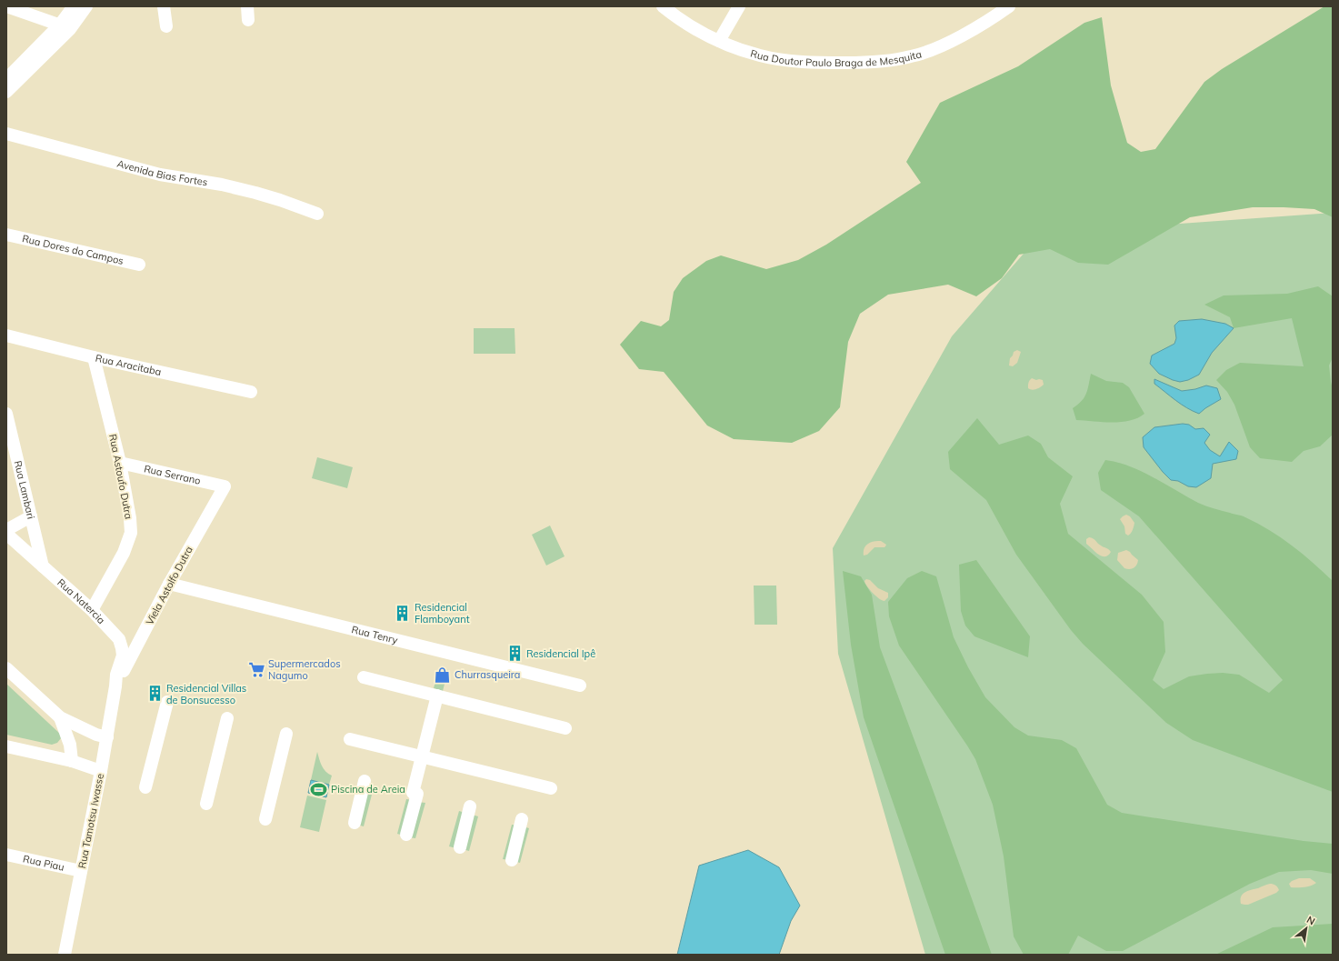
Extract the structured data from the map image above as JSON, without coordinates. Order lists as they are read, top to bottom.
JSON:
{
  "streets": {
    "street": [
      "Rua Doutor Paulo Braga de Mesquita",
      "Avenida Bias Fortes",
      "Rua Dores do Campos",
      "Rua Aracitaba",
      "Rua Serrano",
      "Rua Astoufo Dutra",
      "Rua Lambari",
      "Viela Astolfo Dutra",
      "Rua Natercia",
      "Rua Tenry",
      "Rua Tamotsu Iwasse",
      "Rua Piau"
    ]
  },
  "crossings": [
    ["Rua Aracitaba", "Rua Astoufo Dutra"],
    ["Rua Serrano", "Rua Astoufo Dutra"],
    ["Rua Serrano", "Viela Astolfo Dutra"],
    ["Rua Astoufo Dutra", "Rua Natercia"],
    ["Rua Lambari", "Rua Natercia"],
    ["Viela Astolfo Dutra", "Rua Natercia"],
    ["Viela Astolfo Dutra", "Rua Tenry"],
    ["Viela Astolfo Dutra", "Rua Tamotsu Iwasse"],
    ["Rua Natercia", "Rua Tamotsu Iwasse"],
    ["Rua Tamotsu Iwasse", "Rua Piau"]
  ],
  "places": {
    "building": ["Residencial Flamboyant", "Residencial Ipê", "Residencial Villas de Bonsucesso"],
    "supermarket": ["Supermercados Nagumo"],
    "shop": ["Churrasqueira"],
    "sports": ["Piscina de Areia"]
  },
  "north": "top right"
}
